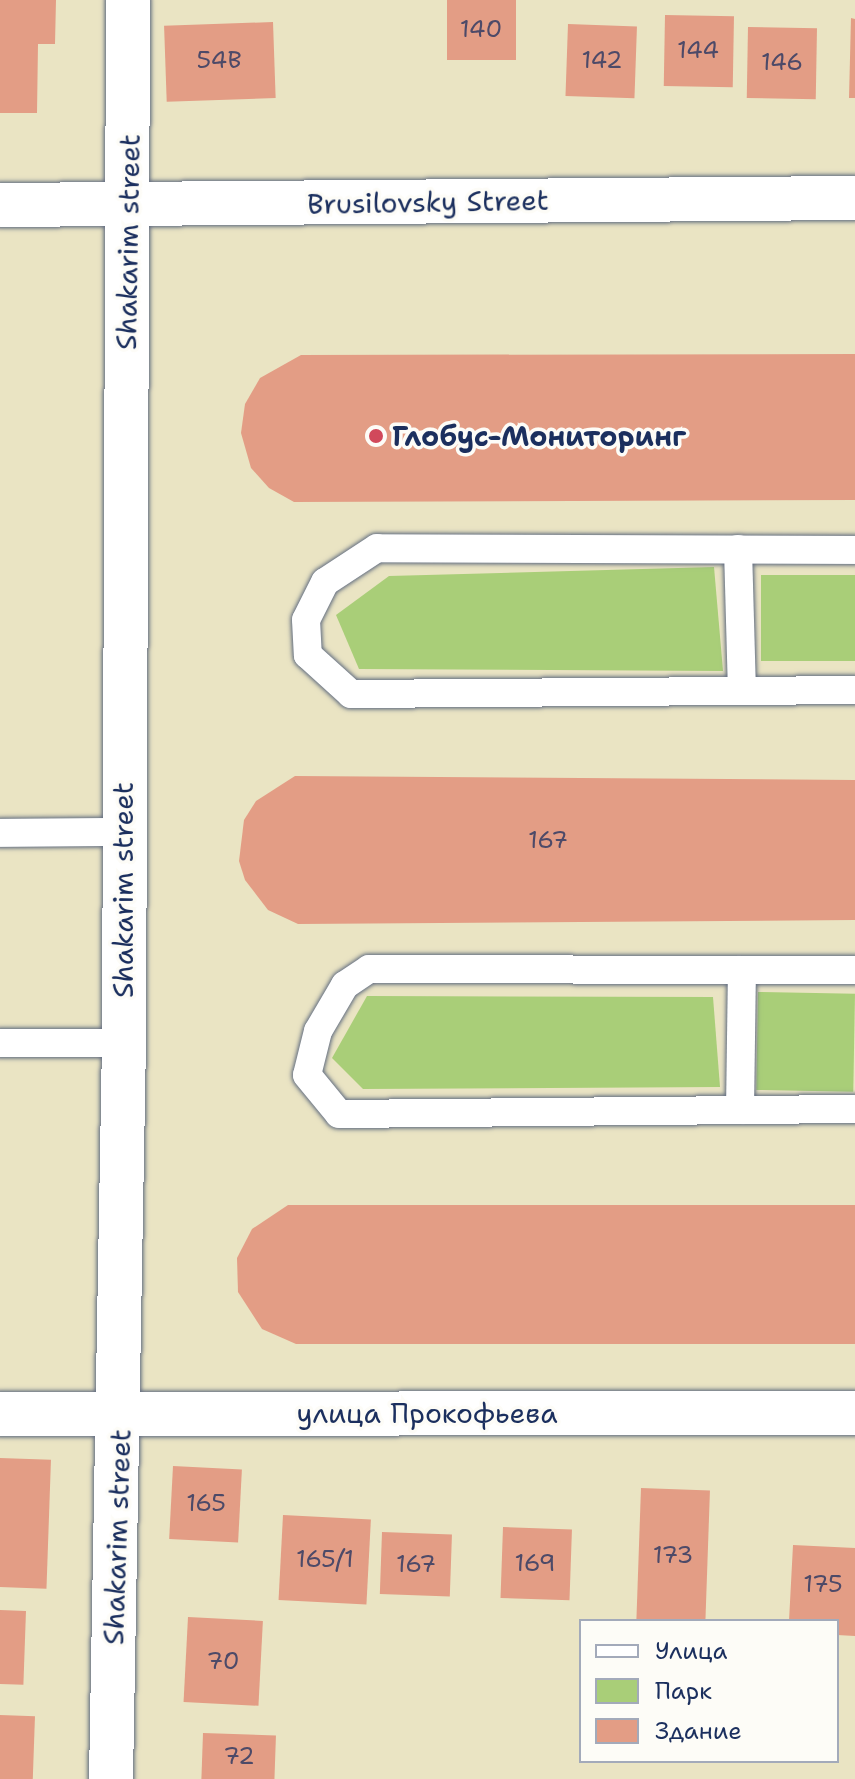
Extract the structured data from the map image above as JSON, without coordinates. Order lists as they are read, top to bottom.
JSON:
{
  "streets": {
    "street": ["Brusilovsky Street", "Shakarim street", "улица Прокофьева"]
  },
  "crossings": [
    ["Brusilovsky Street", "Shakarim street"],
    ["Shakarim street", "улица Прокофьева"]
  ],
  "places": ["Глобус-Мониторинг"],
  "house_numbers": [
    "140",
    "144",
    "54В",
    "142",
    "146",
    "167",
    "165",
    "173",
    "165/1",
    "169",
    "167",
    "175",
    "70",
    "72"
  ],
  "legend": ["Улица", "Парк", "Здание"]
}
